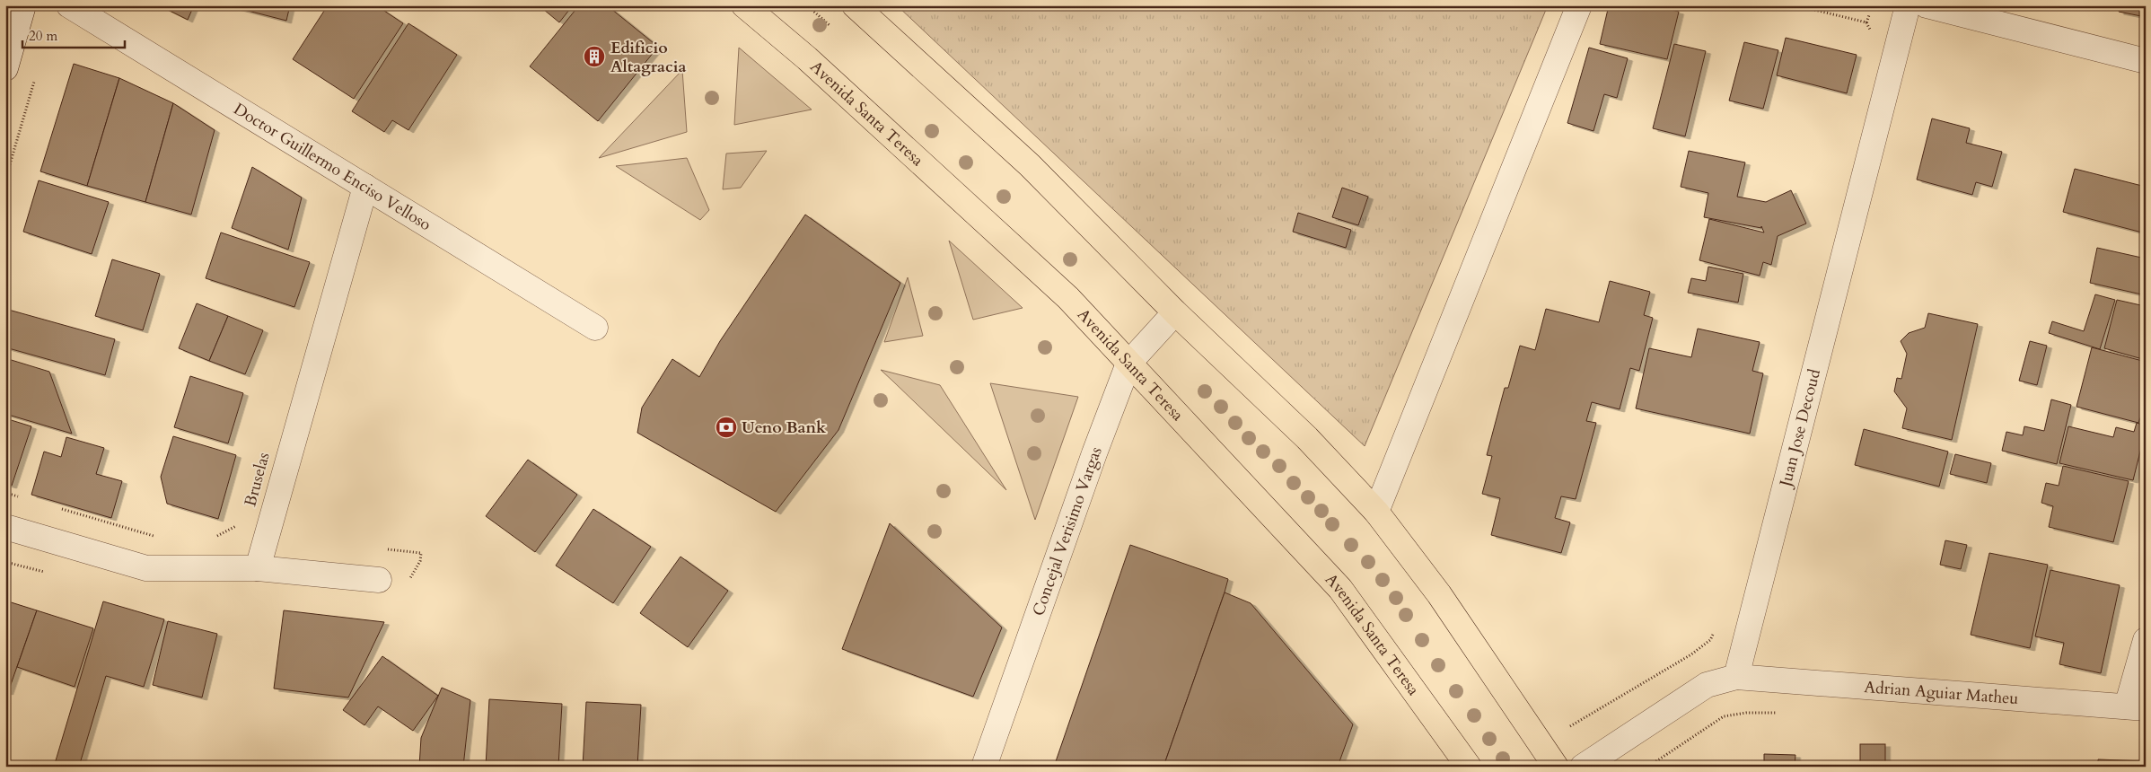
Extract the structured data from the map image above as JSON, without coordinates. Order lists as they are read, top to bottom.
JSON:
{
  "streets": {
    "main road": ["Avenida Santa Teresa"],
    "street": [
      "Doctor Guillermo Enciso Velloso",
      "Juan Jose Decoud",
      "Bruselas",
      "Concejal Verisimo Vargas",
      "Adrian Aguiar Matheu"
    ]
  },
  "crossings": [
    ["Avenida Santa Teresa", "Concejal Verisimo Vargas"],
    ["Doctor Guillermo Enciso Velloso", "Bruselas"],
    ["Juan Jose Decoud", "Adrian Aguiar Matheu"]
  ],
  "places": {
    "building": ["Edificio Altagracia"],
    "bank": ["Ueno Bank"]
  },
  "scale_bar": "20 m"
}
